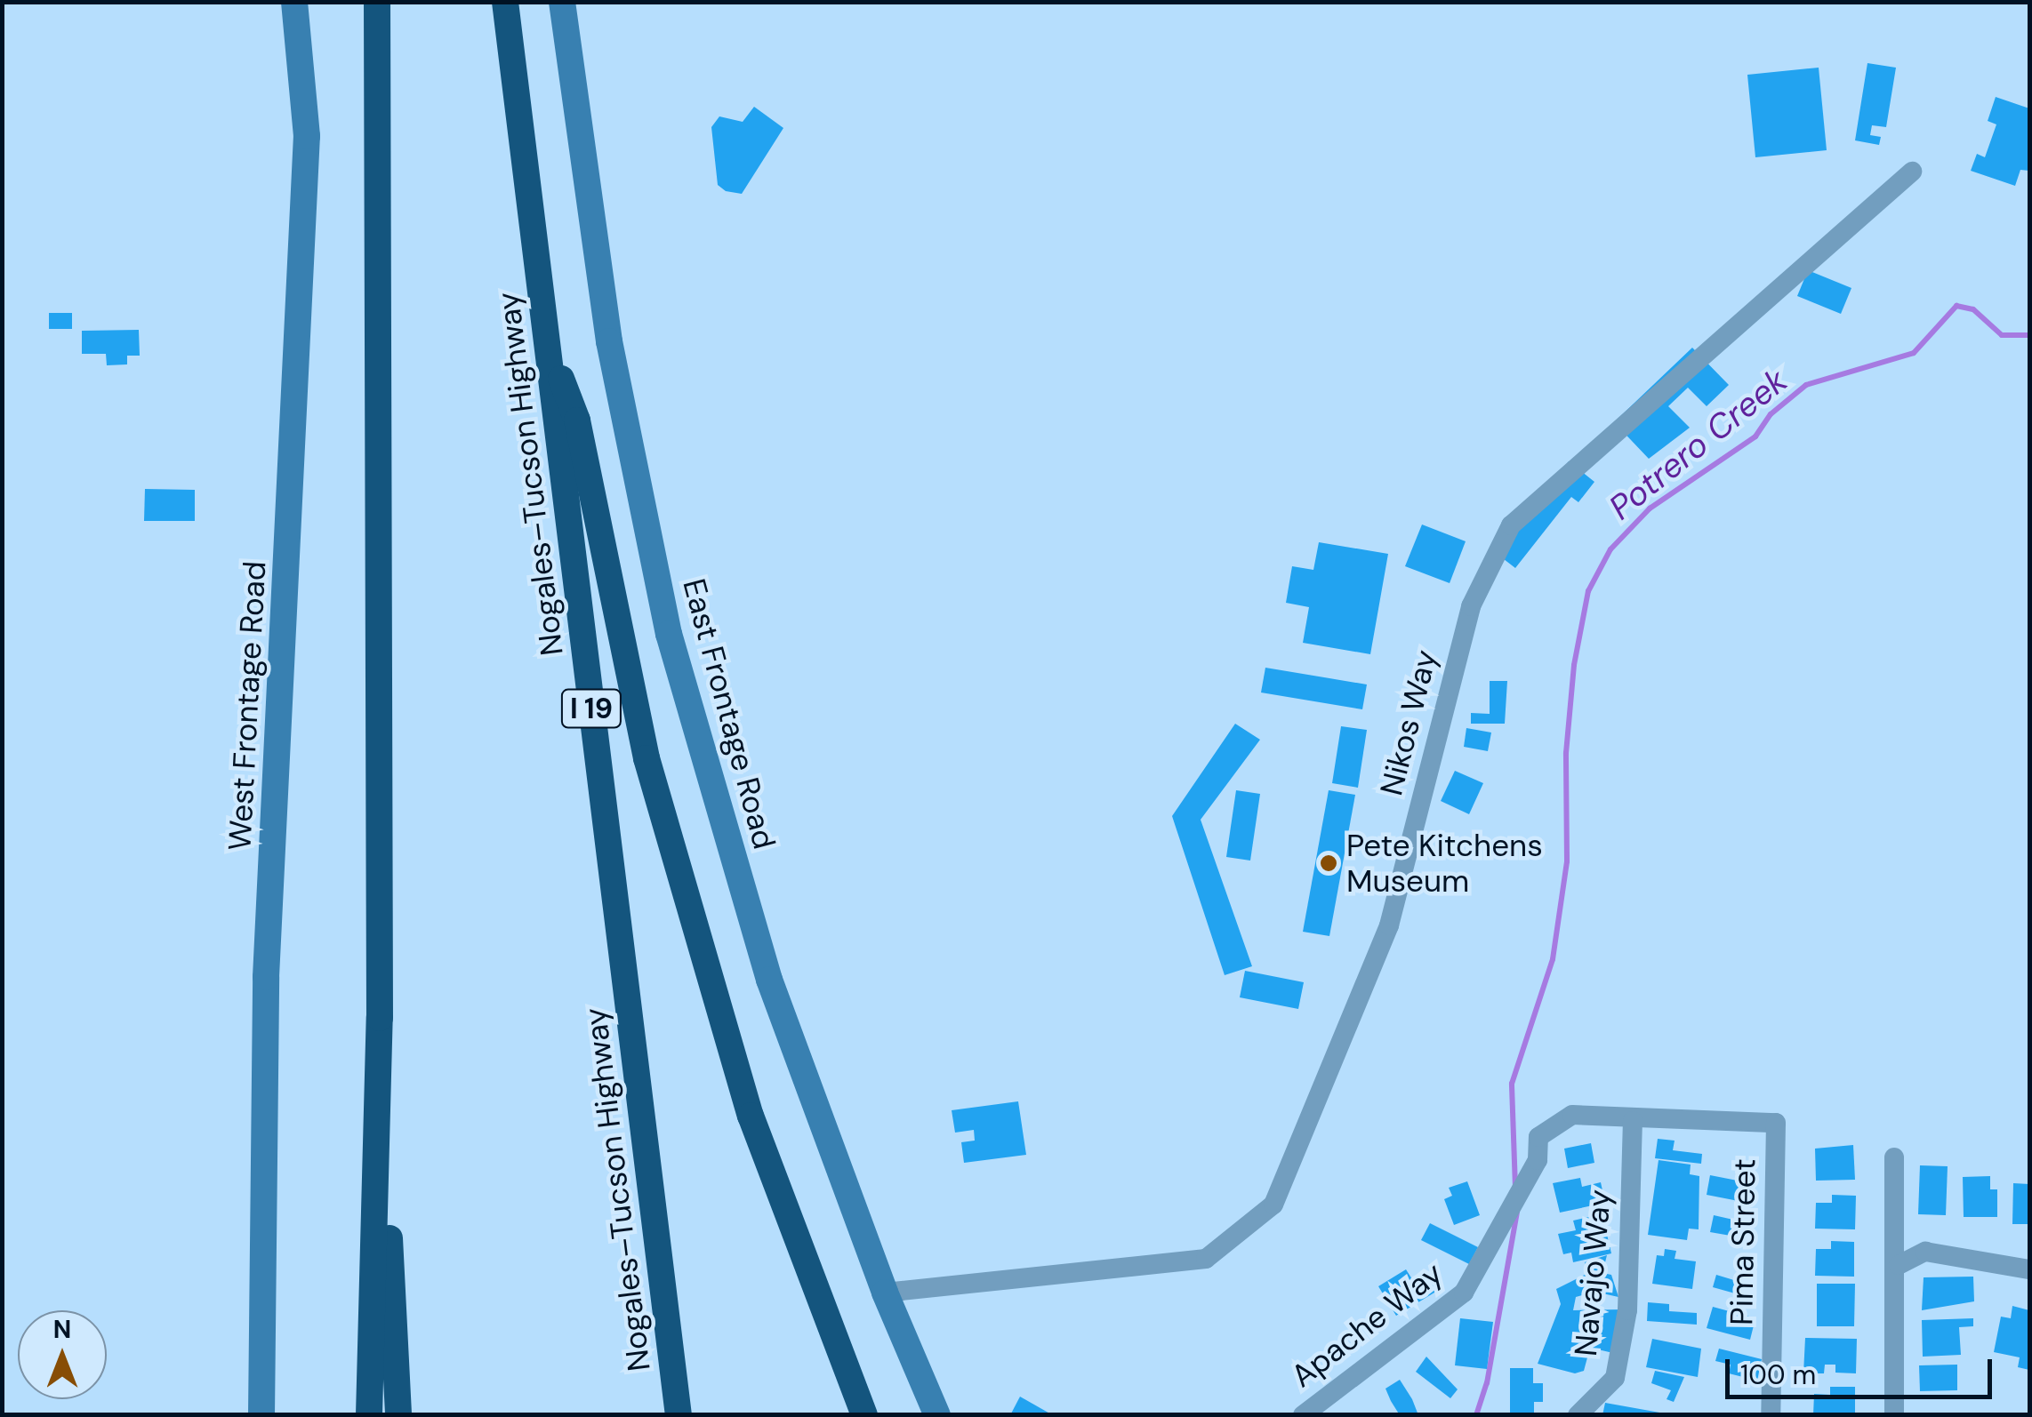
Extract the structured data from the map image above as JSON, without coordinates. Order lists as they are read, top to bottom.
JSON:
{
  "streets": {
    "highway": ["Nogales–Tucson Highway", "I 19"],
    "street": [
      "West Frontage Road",
      "East Frontage Road",
      "Nikos Way",
      "Pima Street",
      "Navajo Way",
      "Apache Way"
    ]
  },
  "crossings": [
    ["East Frontage Road", "Nikos Way"],
    ["Pima Street", "Apache Way"],
    ["Navajo Way", "Apache Way"]
  ],
  "water": ["Potrero Creek"],
  "places": ["Pete Kitchens Museum"],
  "scale_bar": "100 m",
  "north": "top"
}
